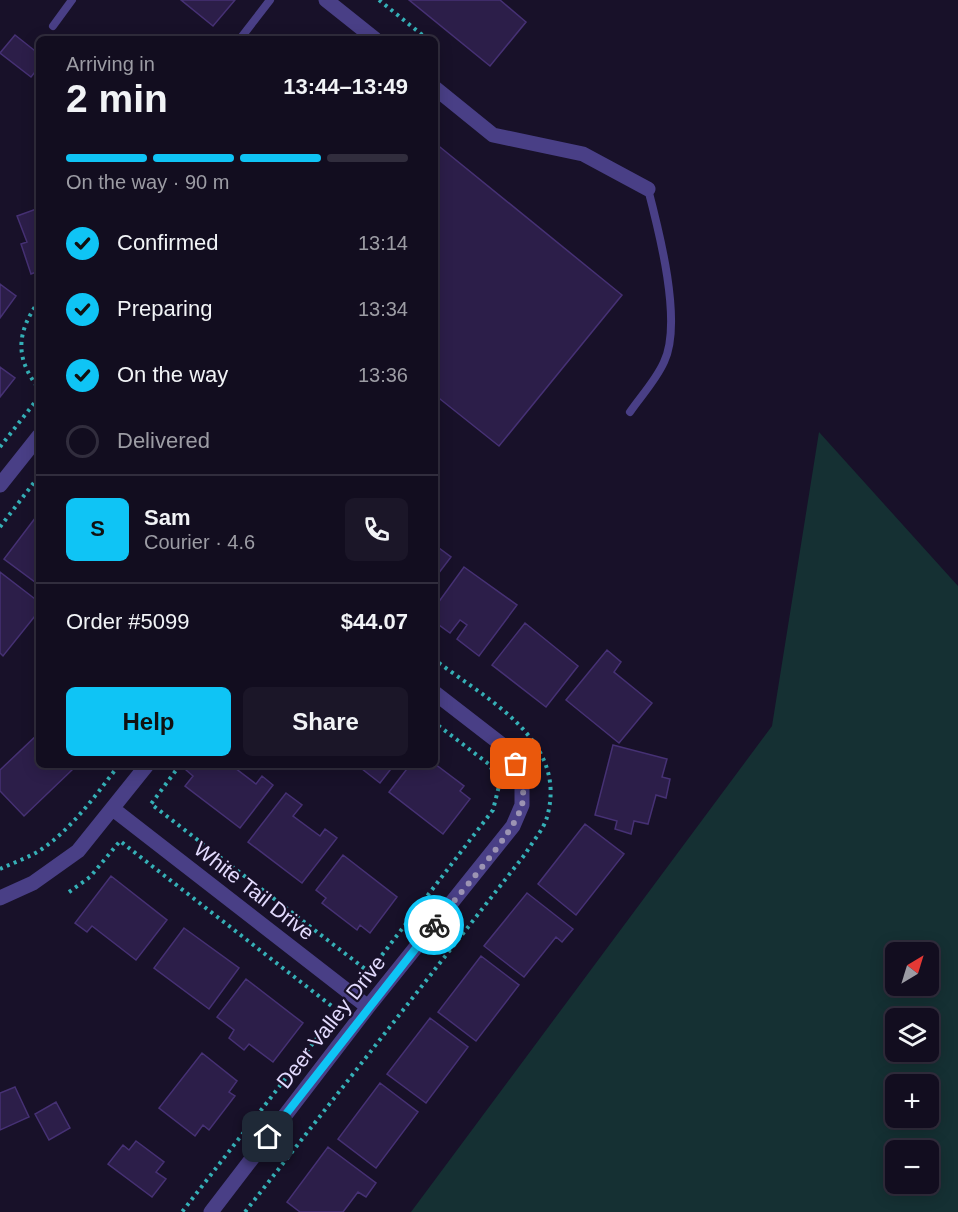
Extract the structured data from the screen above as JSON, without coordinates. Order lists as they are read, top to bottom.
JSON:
{
  "streets": {
    "street": ["White Tail Drive", "Deer Valley Drive"]
  },
  "crossings": [
    ["White Tail Drive", "Deer Valley Drive"]
  ],
  "north": "top right",
  "page": {
    "heading": ["2 min", "Arriving in", "13:44–13:49"],
    "panel": [
      "Sam",
      "Courier · 4.6",
      "Order #5099",
      "$44.07"
    ],
    "bar": "On the way · 90 m",
    "list": [
      ["Confirmed", "13:14"],
      ["Preparing", "13:34"],
      ["On the way", "13:36"],
      "Delivered"
    ],
    "round": "S",
    "buttons": ["Help", "Share"],
    "map_buttons": ["+", "−"]
  }
}
